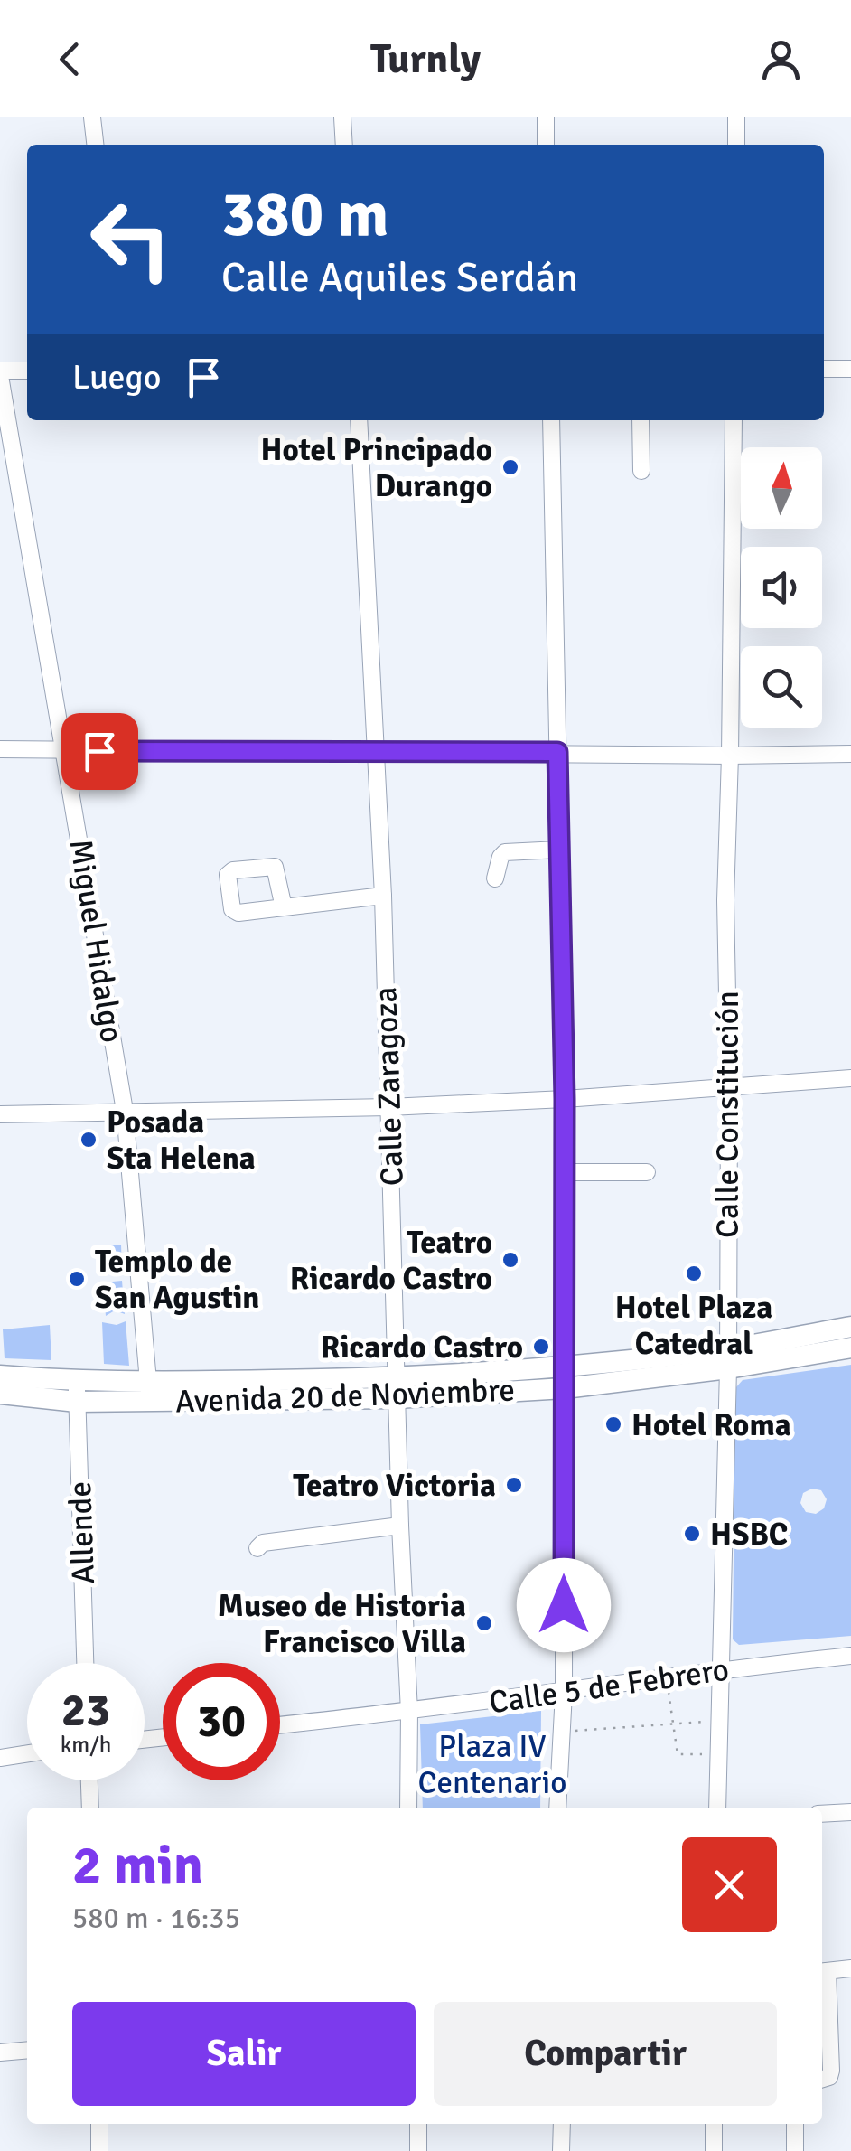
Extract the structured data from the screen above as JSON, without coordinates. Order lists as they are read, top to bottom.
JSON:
{
  "streets": {
    "main road": ["Avenida 20 de Noviembre"],
    "street": [
      "Miguel Hidalgo",
      "Calle Zaragoza",
      "Calle Constitución",
      "Allende",
      "Calle 5 de Febrero"
    ]
  },
  "crossings": [
    ["Miguel Hidalgo", "Avenida 20 de Noviembre"],
    ["Calle Zaragoza", "Avenida 20 de Noviembre"],
    ["Calle Zaragoza", "Calle 5 de Febrero"],
    ["Calle Constitución", "Avenida 20 de Noviembre"],
    ["Calle Constitución", "Calle 5 de Febrero"],
    ["Avenida 20 de Noviembre", "Allende"]
  ],
  "parks": ["Plaza IV Centenario"],
  "places": [
    "Hotel Principado Durango",
    "Posada Sta Helena",
    "Teatro Ricardo Castro",
    "Hotel Plaza Catedral",
    "Templo de San Agustin",
    "Ricardo Castro",
    "Hotel Roma",
    "Teatro Victoria",
    "HSBC",
    "Museo de Historia Francisco Villa"
  ],
  "north": "top",
  "page": {
    "header": "Turnly",
    "turn": ["380 m", "Calle Aquiles Serdán"],
    "then": "Luego",
    "speed": "23 km/h",
    "limit": "30",
    "heading": ["2 min", "580 m · 16:35"],
    "buttons": ["Salir", "Compartir"]
  }
}
